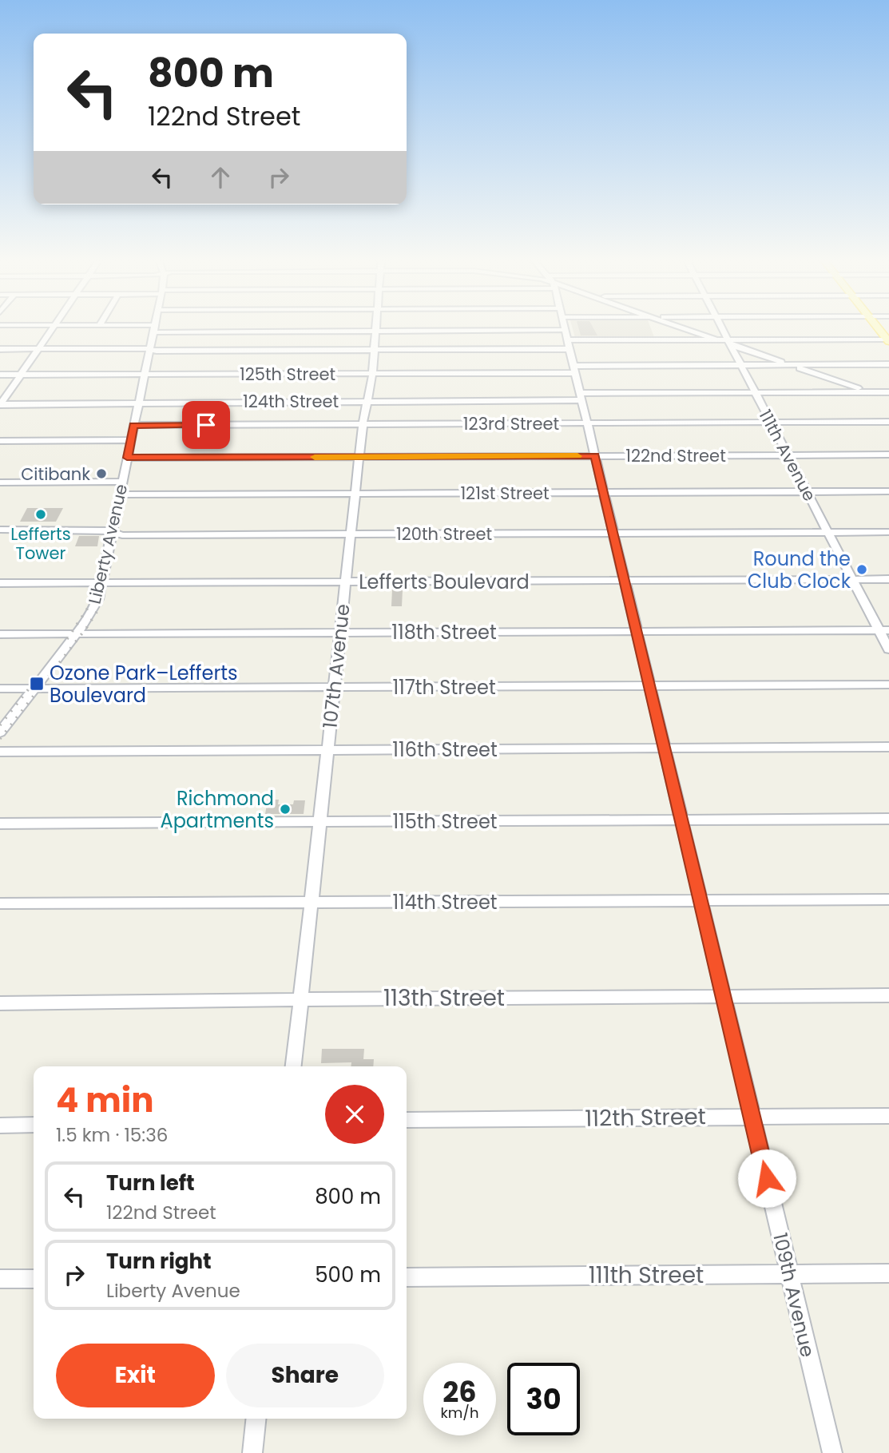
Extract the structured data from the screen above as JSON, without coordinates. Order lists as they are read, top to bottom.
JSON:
{
  "streets": {
    "street": [
      "125th Street",
      "124th Street",
      "123rd Street",
      "122nd Street",
      "111th Avenue",
      "121st Street",
      "120th Street",
      "Liberty Avenue",
      "Lefferts Boulevard",
      "118th Street",
      "107th Avenue",
      "117th Street",
      "116th Street",
      "115th Street",
      "114th Street",
      "113th Street",
      "112th Street",
      "111th Street",
      "109th Avenue"
    ]
  },
  "crossings": [
    ["125th Street", "111th Avenue"],
    ["125th Street", "Liberty Avenue"],
    ["125th Street", "107th Avenue"],
    ["125th Street", "109th Avenue"],
    ["124th Street", "111th Avenue"],
    ["124th Street", "Liberty Avenue"],
    ["124th Street", "107th Avenue"],
    ["124th Street", "109th Avenue"],
    ["123rd Street", "111th Avenue"],
    ["123rd Street", "Liberty Avenue"],
    ["123rd Street", "107th Avenue"],
    ["123rd Street", "109th Avenue"],
    ["122nd Street", "111th Avenue"],
    ["122nd Street", "Liberty Avenue"],
    ["122nd Street", "107th Avenue"],
    ["122nd Street", "109th Avenue"],
    ["111th Avenue", "121st Street"],
    ["111th Avenue", "120th Street"],
    ["111th Avenue", "Lefferts Boulevard"],
    ["111th Avenue", "118th Street"],
    ["121st Street", "Liberty Avenue"],
    ["121st Street", "107th Avenue"],
    ["121st Street", "109th Avenue"],
    ["120th Street", "Liberty Avenue"],
    ["120th Street", "107th Avenue"],
    ["120th Street", "109th Avenue"],
    ["Liberty Avenue", "Lefferts Boulevard"],
    ["Liberty Avenue", "118th Street"],
    ["Liberty Avenue", "117th Street"],
    ["Lefferts Boulevard", "107th Avenue"],
    ["Lefferts Boulevard", "109th Avenue"],
    ["118th Street", "107th Avenue"],
    ["118th Street", "109th Avenue"],
    ["107th Avenue", "117th Street"],
    ["107th Avenue", "116th Street"],
    ["107th Avenue", "115th Street"],
    ["107th Avenue", "114th Street"],
    ["107th Avenue", "113th Street"],
    ["117th Street", "109th Avenue"],
    ["116th Street", "109th Avenue"],
    ["115th Street", "109th Avenue"],
    ["114th Street", "109th Avenue"],
    ["113th Street", "109th Avenue"],
    ["112th Street", "109th Avenue"],
    ["111th Street", "109th Avenue"]
  ],
  "places": {
    "other": [
      "Citibank",
      "Lefferts Tower",
      "Round the Club Clock",
      "Richmond Apartments"
    ],
    "transit": ["Ozone Park–Lefferts Boulevard"]
  },
  "page": {
    "turn": ["800 m", "122nd Street"],
    "heading": ["4 min", "1.5 km · 15:36"],
    "list": [
      {
        "name": "Turn left",
        "note": "122nd Street",
        "value": "800 m"
      },
      {
        "name": "Turn right",
        "note": "Liberty Avenue",
        "value": "500 m"
      }
    ],
    "buttons": ["Exit", "Share"],
    "speed": "26 km/h",
    "limit": "30"
  }
}
